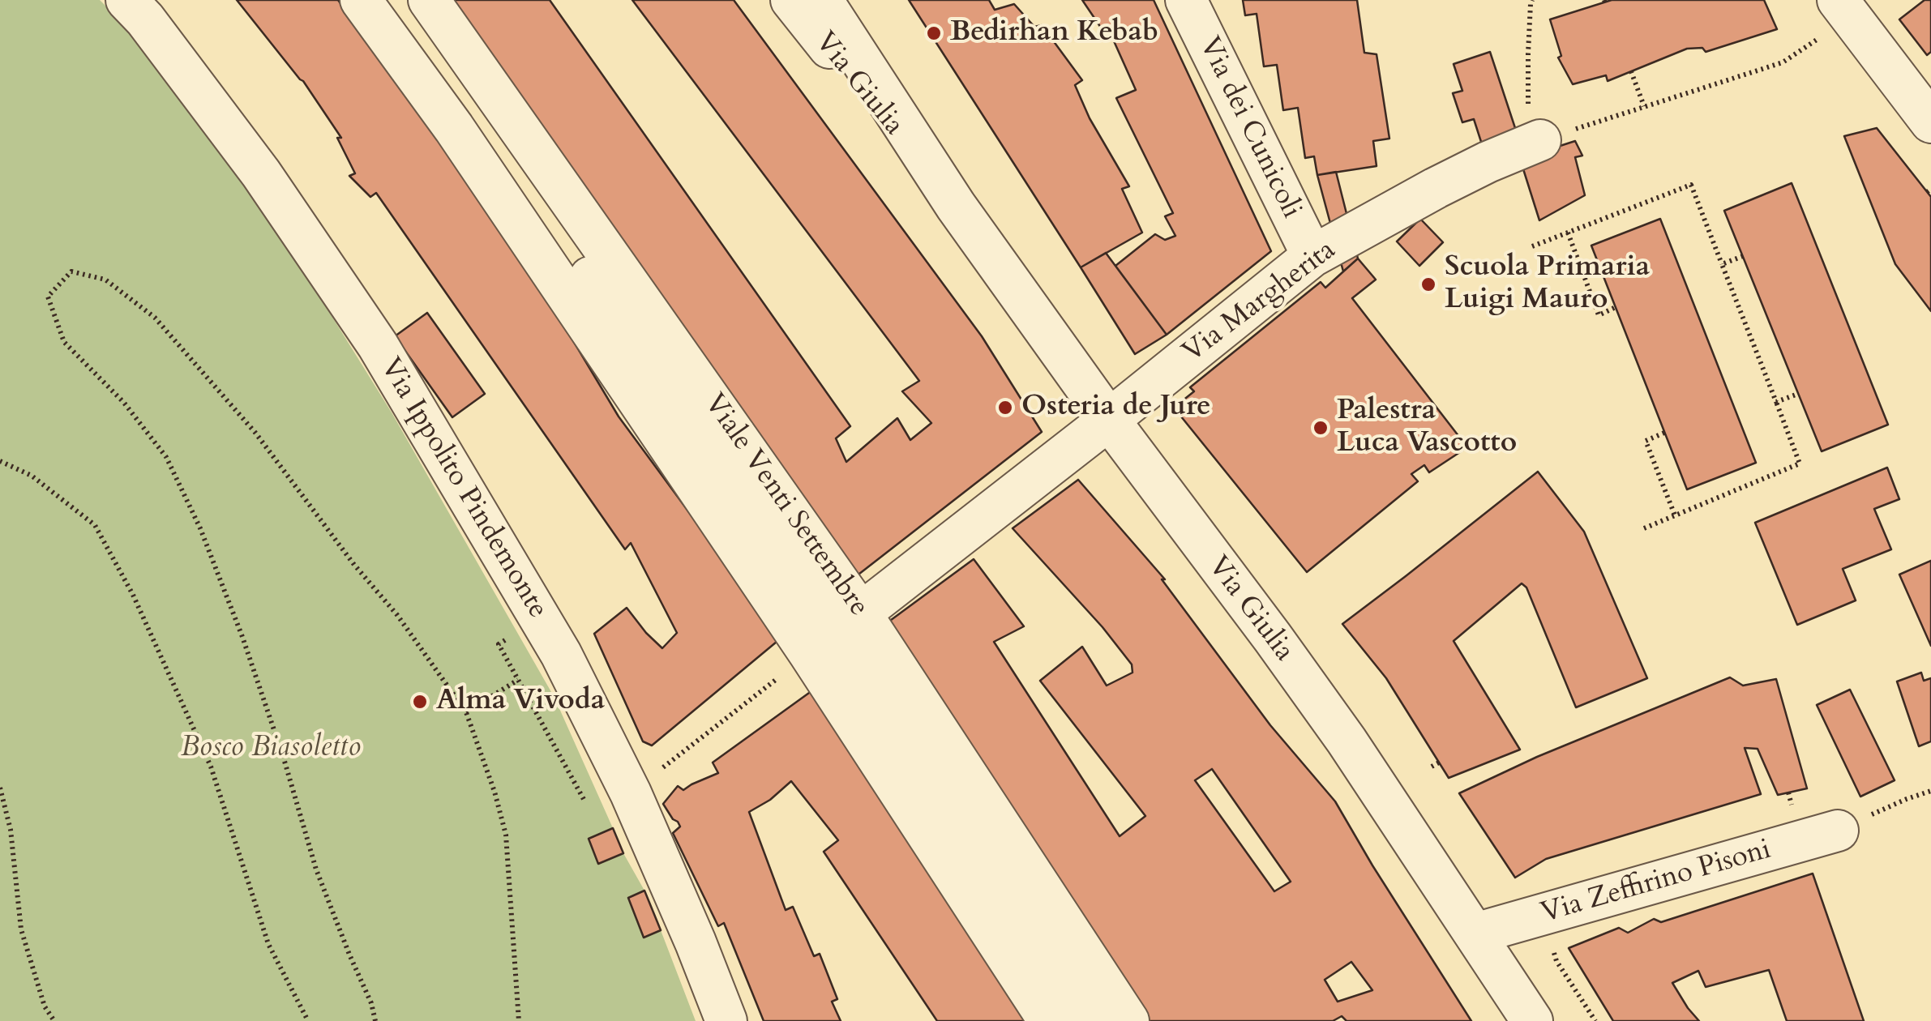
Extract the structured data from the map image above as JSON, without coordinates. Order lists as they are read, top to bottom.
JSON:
{
  "streets": {
    "street": [
      "Via Giulia",
      "Via dei Cunicoli",
      "Via Margherita",
      "Via Ippolito Pindemonte",
      "Viale Venti Settembre",
      "Via Zeffirino Pisoni"
    ]
  },
  "crossings": [
    ["Via Giulia", "Via Margherita"],
    ["Via Giulia", "Via Zeffirino Pisoni"],
    ["Via dei Cunicoli", "Via Margherita"],
    ["Via Margherita", "Viale Venti Settembre"]
  ],
  "parks": ["Bosco Biasoletto"],
  "places": [
    "Bedirhan Kebab",
    "Scuola Primaria Luigi Mauro",
    "Osteria de Jure",
    "Palestra Luca Vascotto",
    "Alma Vivoda"
  ]
}
